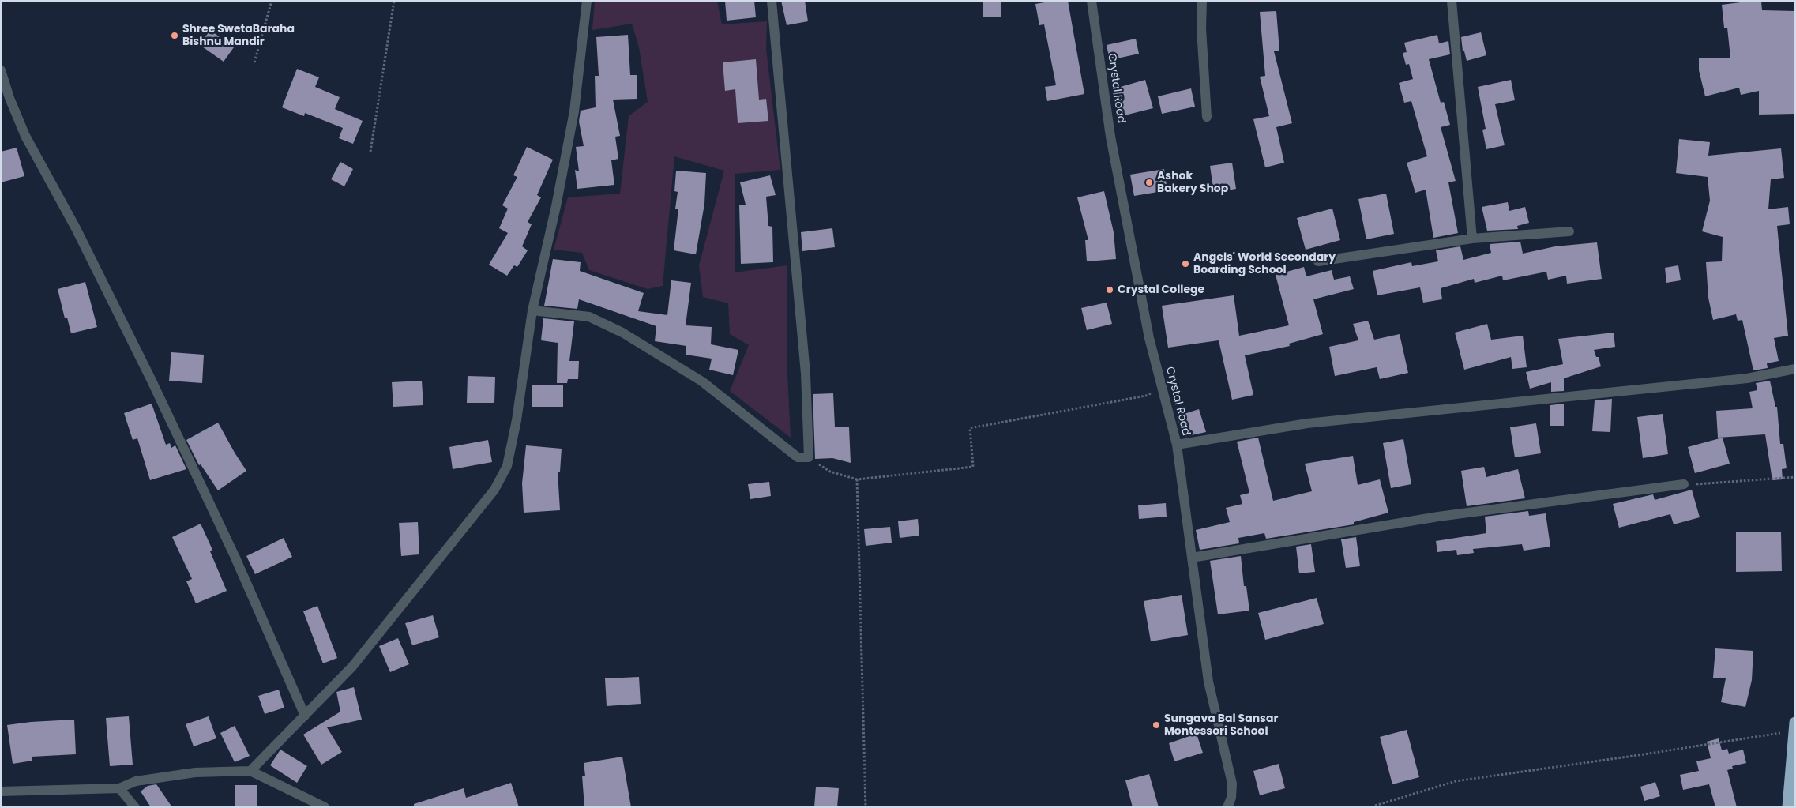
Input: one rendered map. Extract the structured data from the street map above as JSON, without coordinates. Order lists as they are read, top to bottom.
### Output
{
  "streets": {
    "street": ["Crystal Road"]
  },
  "places": [
    "Shree SwetaBaraha Bishnu Mandir",
    "Ashok Bakery Shop",
    "Angels' World Secondary Boarding School",
    "Crystal College",
    "Sungava Bal Sansar Montessori School"
  ]
}
